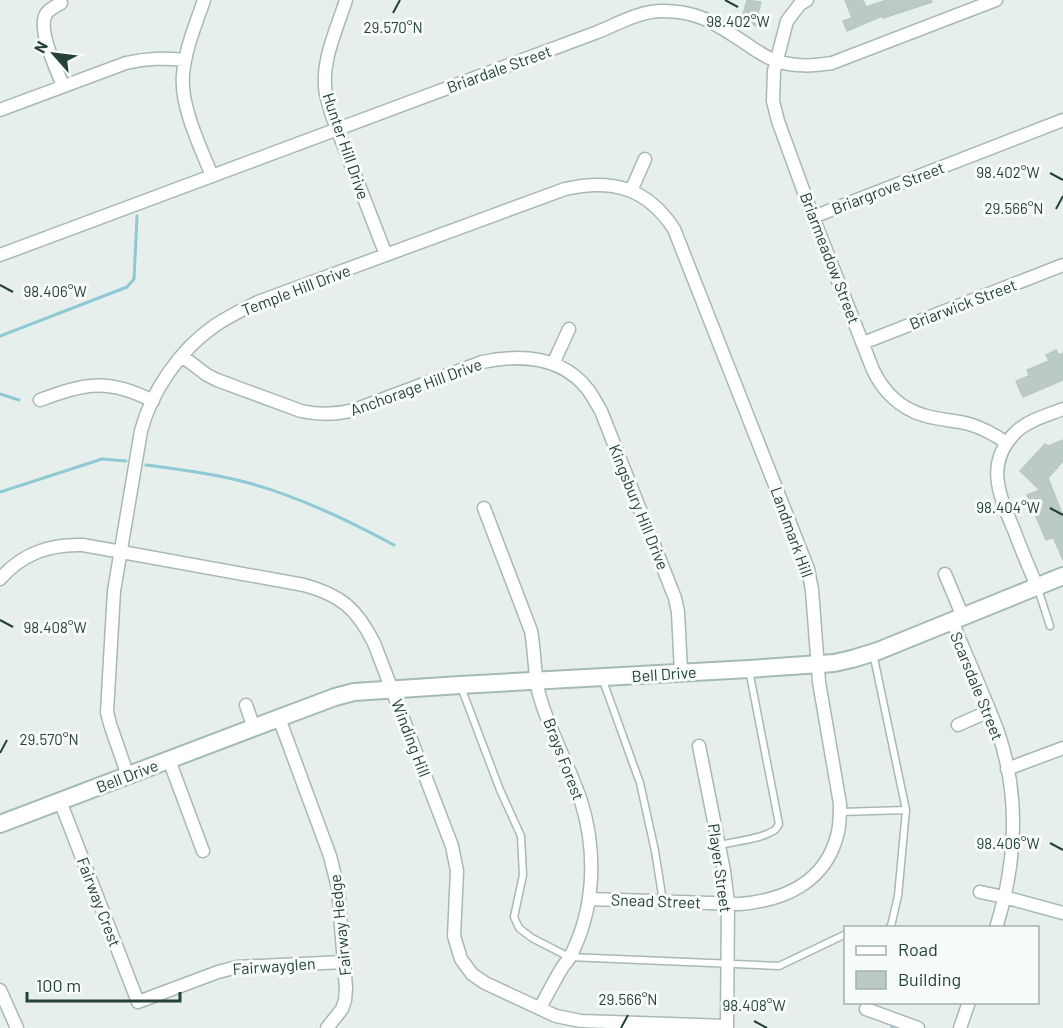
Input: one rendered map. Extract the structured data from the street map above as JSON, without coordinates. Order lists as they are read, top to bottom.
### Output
{
  "streets": {
    "street": [
      "Briardale Street",
      "Hunter Hill Drive",
      "Briargrove Street",
      "Briarmeadow Street",
      "Temple Hill Drive",
      "Briarwick Street",
      "Anchorage Hill Drive",
      "Kingsbury Hill Drive",
      "Landmark Hill",
      "Bell Drive",
      "Scarsdale Street",
      "Winding Hill",
      "Brays Forest",
      "Player Street",
      "Snead Street",
      "Fairway Crest",
      "Fairway Hedge",
      "Fairwayglen"
    ]
  },
  "crossings": [
    ["Briardale Street", "Hunter Hill Drive"],
    ["Briardale Street", "Briarmeadow Street"],
    ["Hunter Hill Drive", "Temple Hill Drive"],
    ["Briargrove Street", "Briarmeadow Street"],
    ["Briarmeadow Street", "Briarwick Street"],
    ["Temple Hill Drive", "Anchorage Hill Drive"],
    ["Temple Hill Drive", "Landmark Hill"],
    ["Temple Hill Drive", "Bell Drive"],
    ["Temple Hill Drive", "Winding Hill"],
    ["Anchorage Hill Drive", "Kingsbury Hill Drive"],
    ["Kingsbury Hill Drive", "Bell Drive"],
    ["Landmark Hill", "Bell Drive"],
    ["Landmark Hill", "Snead Street"],
    ["Bell Drive", "Scarsdale Street"],
    ["Bell Drive", "Winding Hill"],
    ["Bell Drive", "Brays Forest"],
    ["Bell Drive", "Fairway Crest"],
    ["Bell Drive", "Fairway Hedge"],
    ["Winding Hill", "Brays Forest"],
    ["Winding Hill", "Player Street"],
    ["Brays Forest", "Snead Street"],
    ["Player Street", "Snead Street"],
    ["Fairway Crest", "Fairwayglen"],
    ["Fairway Hedge", "Fairwayglen"]
  ],
  "legend": ["Road", "Building"],
  "scale_bar": "100 m",
  "north": "top left",
  "coordinates": [
    "98.402°W",
    "29.570°N",
    "29.566°N",
    "98.406°W",
    "98.404°W",
    "98.408°W"
  ]
}
